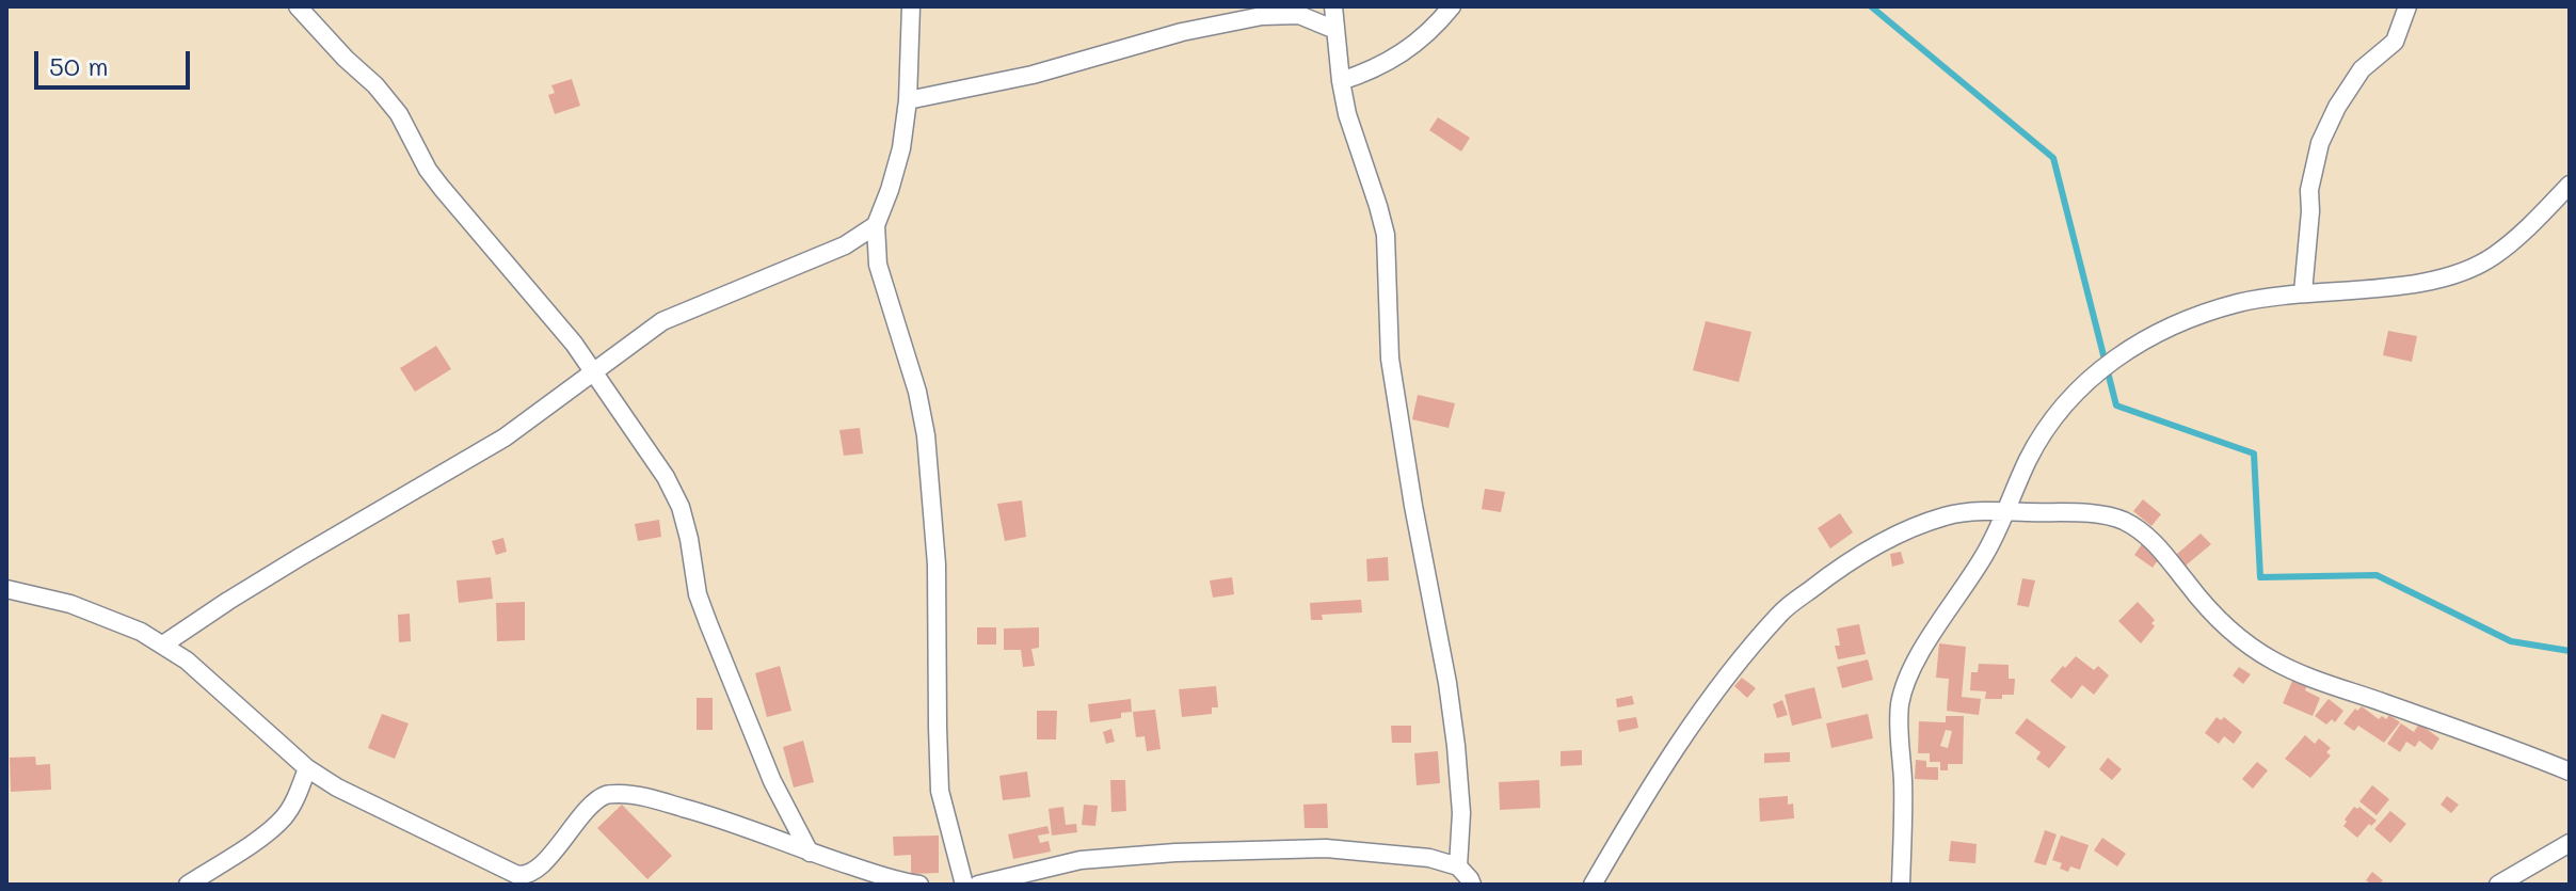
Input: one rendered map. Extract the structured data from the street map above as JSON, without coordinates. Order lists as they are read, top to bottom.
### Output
{
  "scale_bar": "50 m"
}
